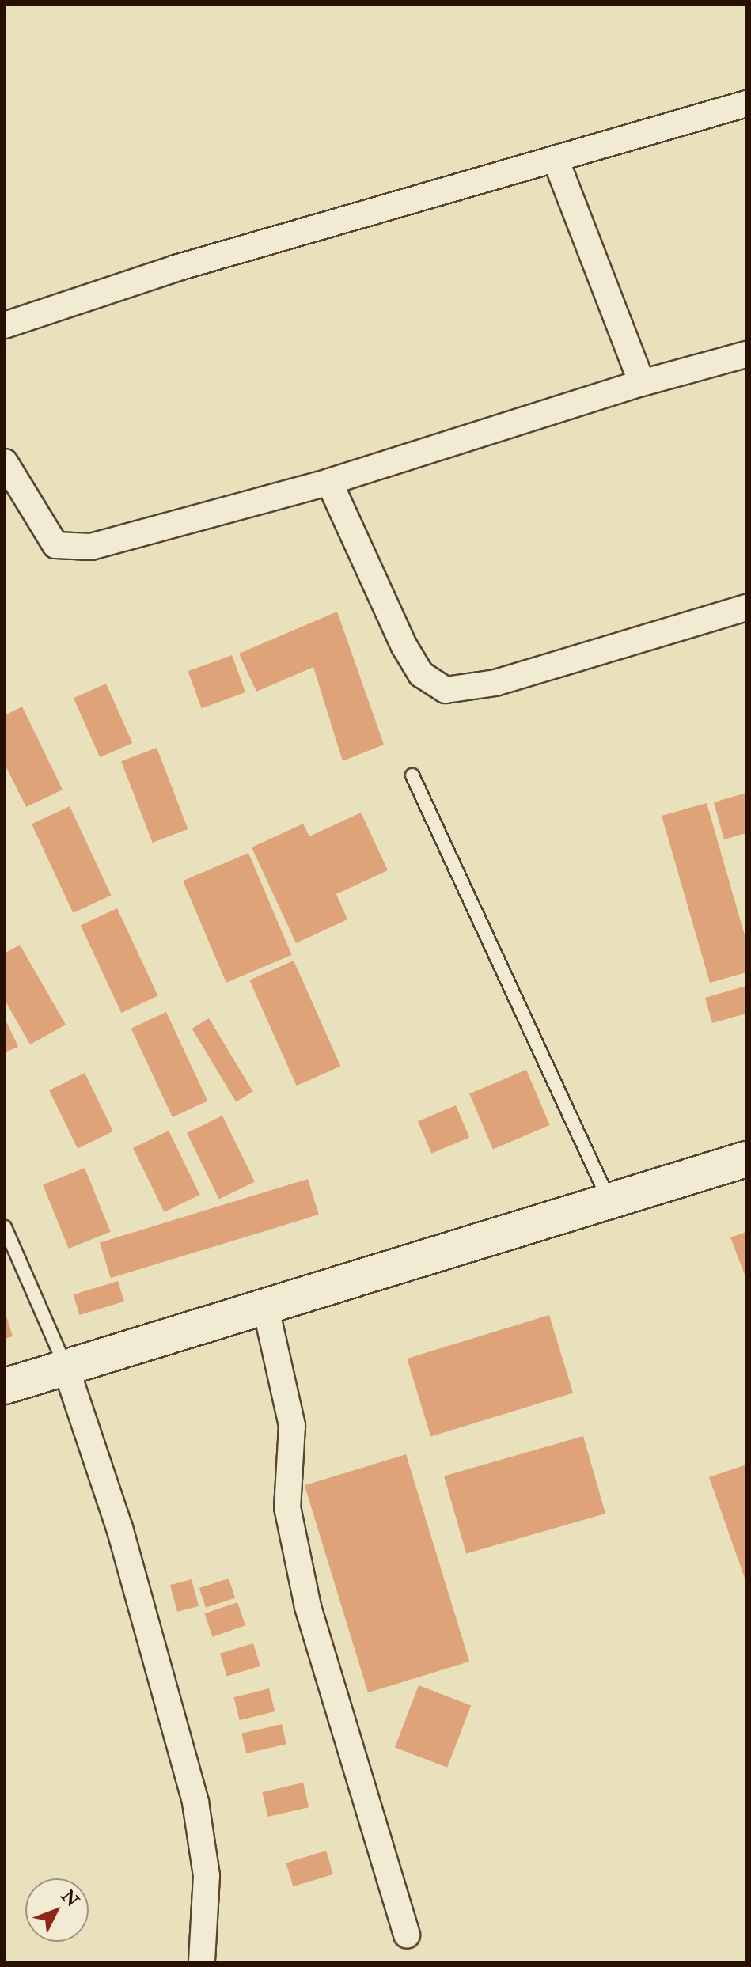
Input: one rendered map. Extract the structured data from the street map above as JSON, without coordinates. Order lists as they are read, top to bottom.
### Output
{
  "north": "top right"
}
